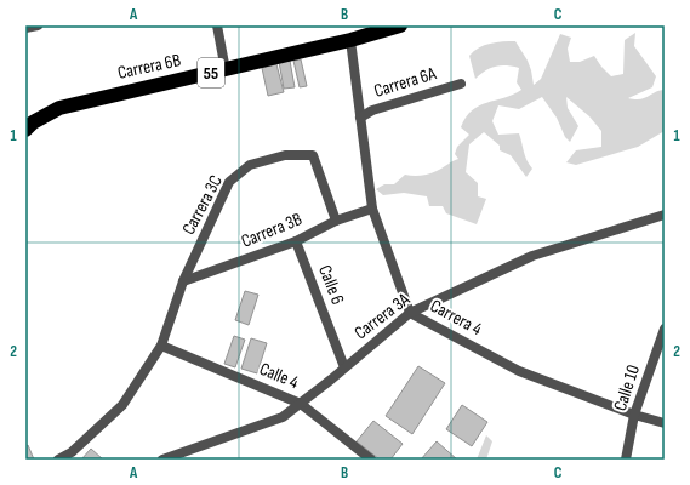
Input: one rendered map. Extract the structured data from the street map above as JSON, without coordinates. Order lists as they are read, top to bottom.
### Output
{
  "streets": {
    "highway": ["Carrera 6B", "55"],
    "street": [
      "Carrera 6A",
      "Carrera 3C",
      "Carrera 3B",
      "Calle 6",
      "Carrera 3A",
      "Carrera 4",
      "Calle 4",
      "Calle 10"
    ]
  },
  "crossings": [
    ["Carrera 6B", "Carrera 4"],
    ["Carrera 6A", "Carrera 4"],
    ["Carrera 3C", "Carrera 3B"],
    ["Carrera 3B", "Calle 6"],
    ["Carrera 3B", "Carrera 4"],
    ["Calle 6", "Carrera 3A"],
    ["Carrera 3A", "Carrera 4"],
    ["Carrera 3A", "Calle 4"],
    ["Carrera 4", "Calle 10"]
  ],
  "grid": {
    "columns": ["A", "B", "C"],
    "rows": ["1", "2"]
  }
}
